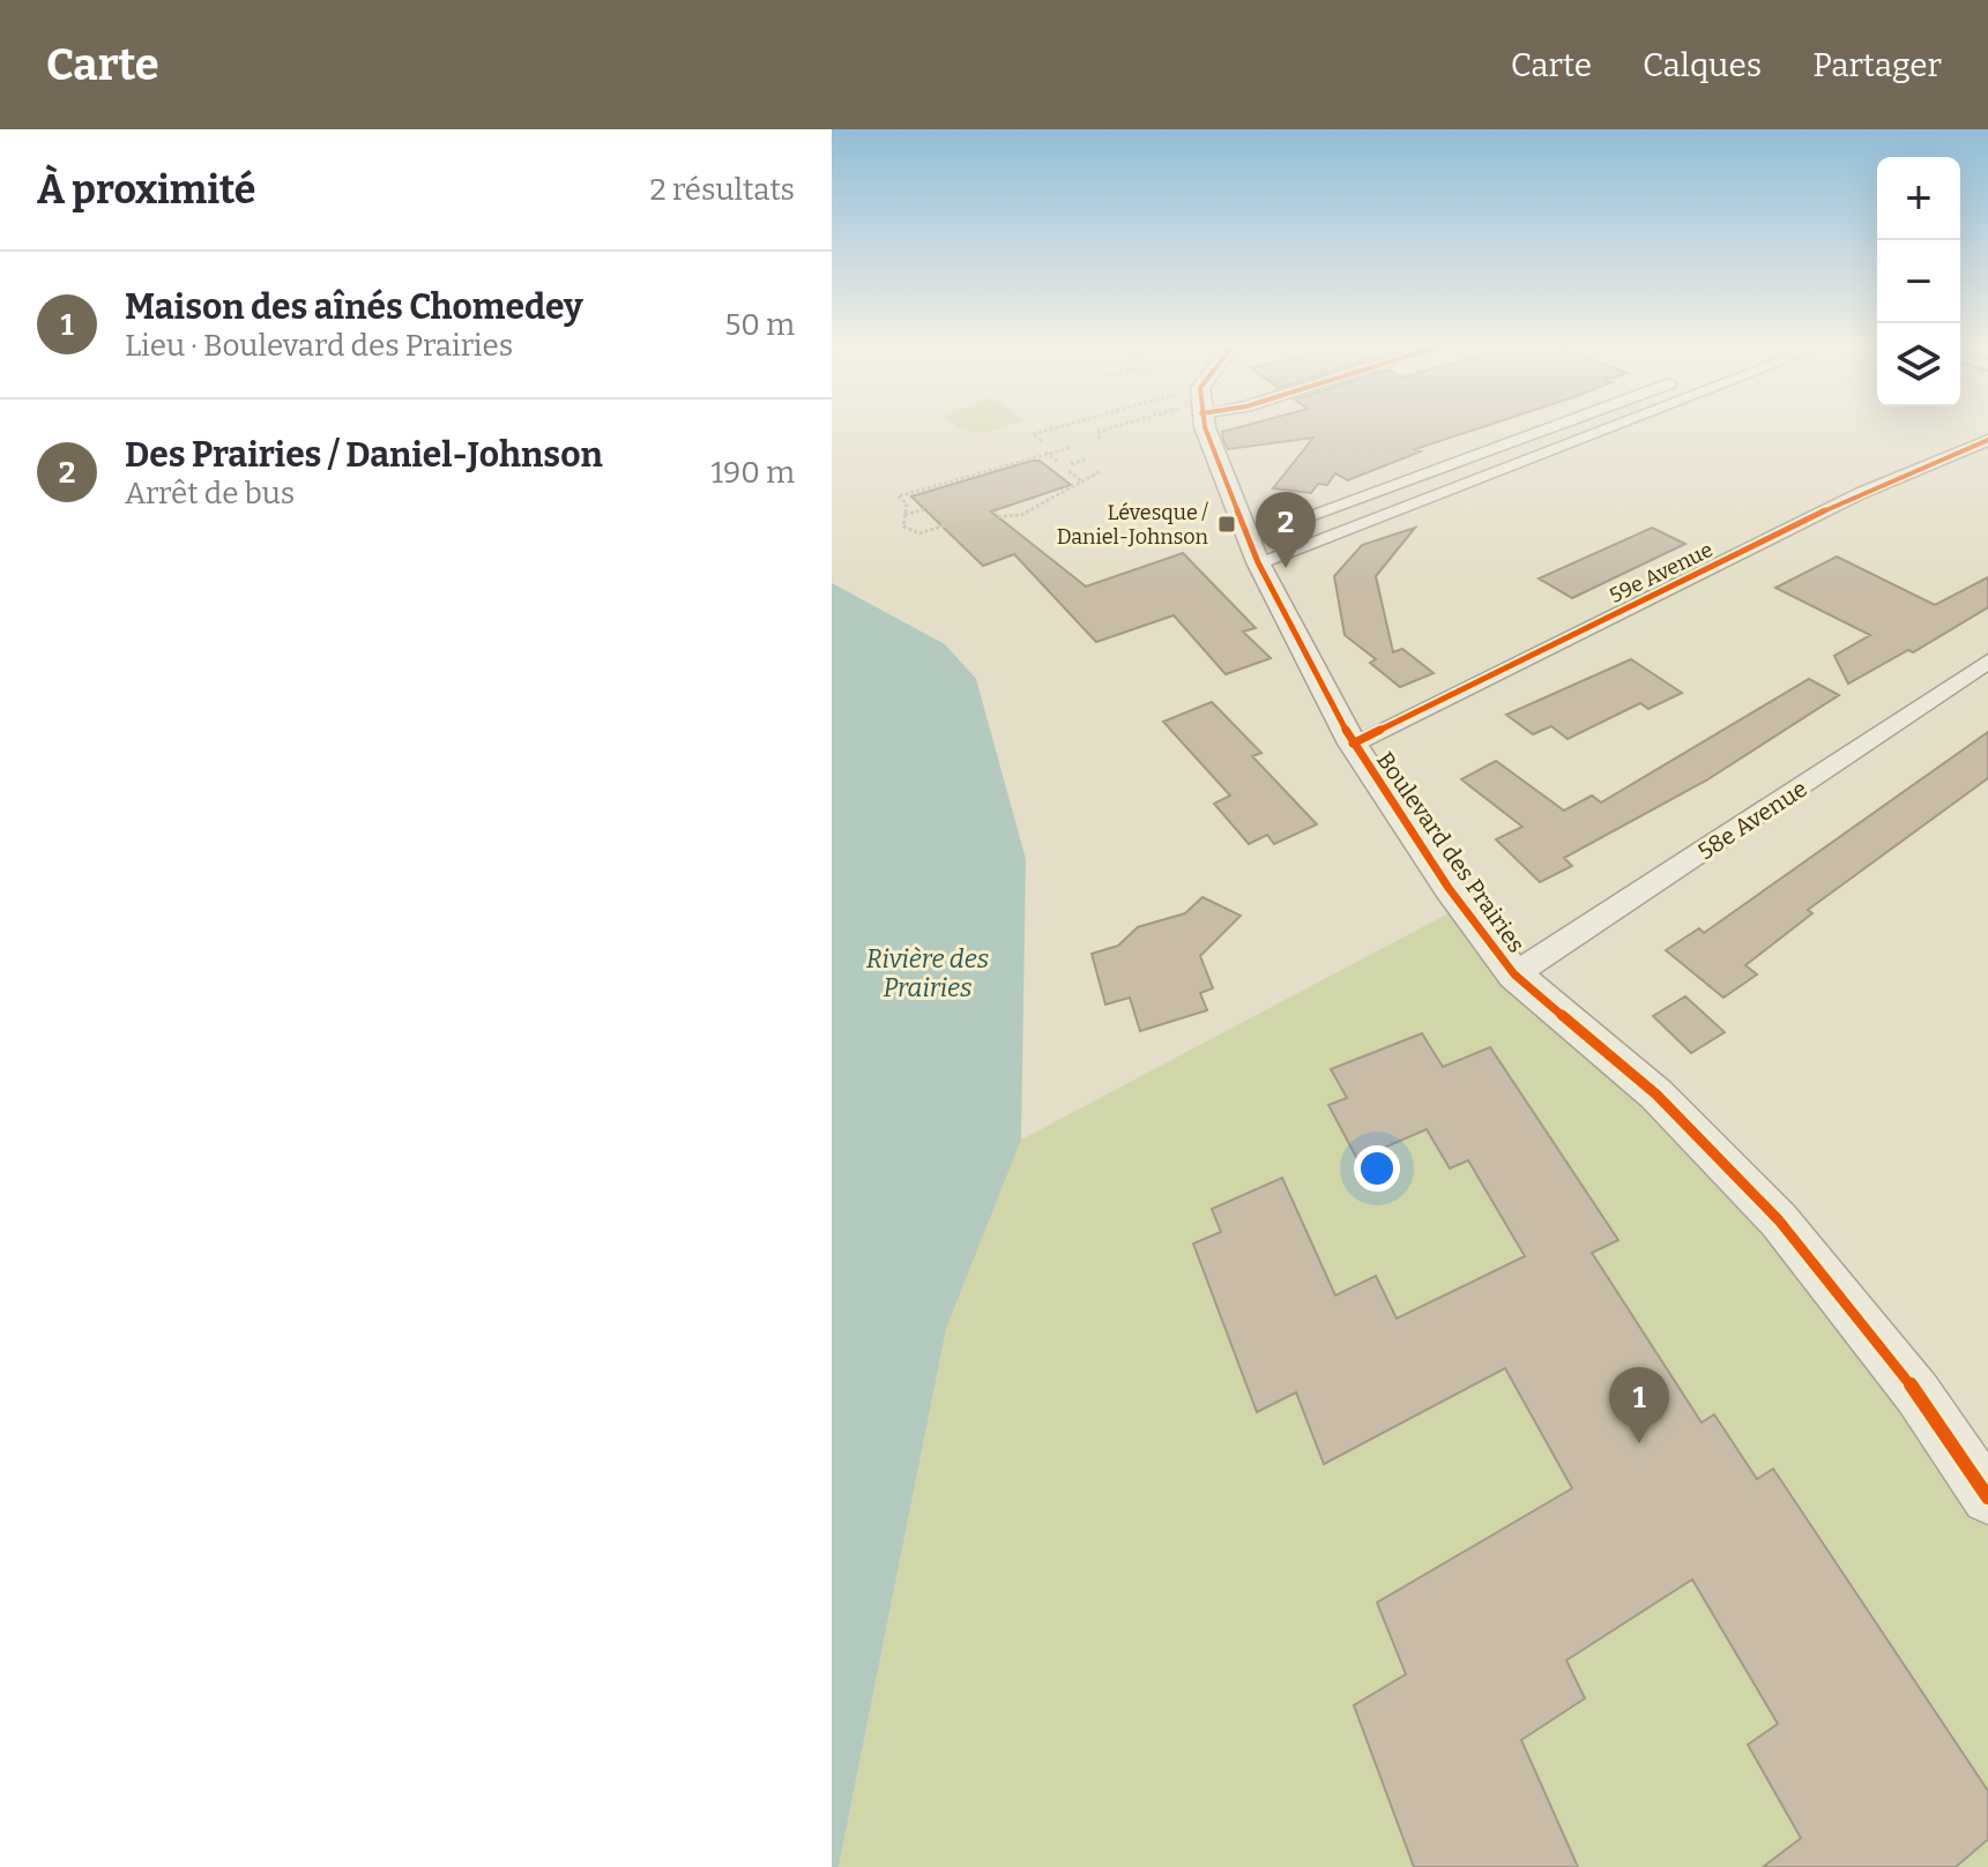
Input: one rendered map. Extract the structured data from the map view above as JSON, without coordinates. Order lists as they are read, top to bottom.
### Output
{
  "streets": {
    "street": ["59e Avenue", "58e Avenue", "Boulevard des Prairies"]
  },
  "crossings": [
    ["59e Avenue", "Boulevard des Prairies"],
    ["58e Avenue", "Boulevard des Prairies"]
  ],
  "water": ["Rivière des Prairies"],
  "places": {
    "transit": ["Lévesque / Daniel-Johnson"]
  },
  "page": {
    "header": "Carte",
    "nav": ["Carte", "Calques", "Partager"],
    "heading": ["À proximité", "2 résultats"],
    "map_buttons": ["+", "−"],
    "list": [
      {
        "mark": "1",
        "name": "Maison des aînés Chomedey",
        "note": "Lieu · Boulevard des Prairies",
        "value": "50 m"
      },
      {
        "mark": "2",
        "name": "Des Prairies / Daniel-Johnson",
        "note": "Arrêt de bus",
        "value": "190 m"
      }
    ],
    "pins": ["2", "1"]
  }
}
